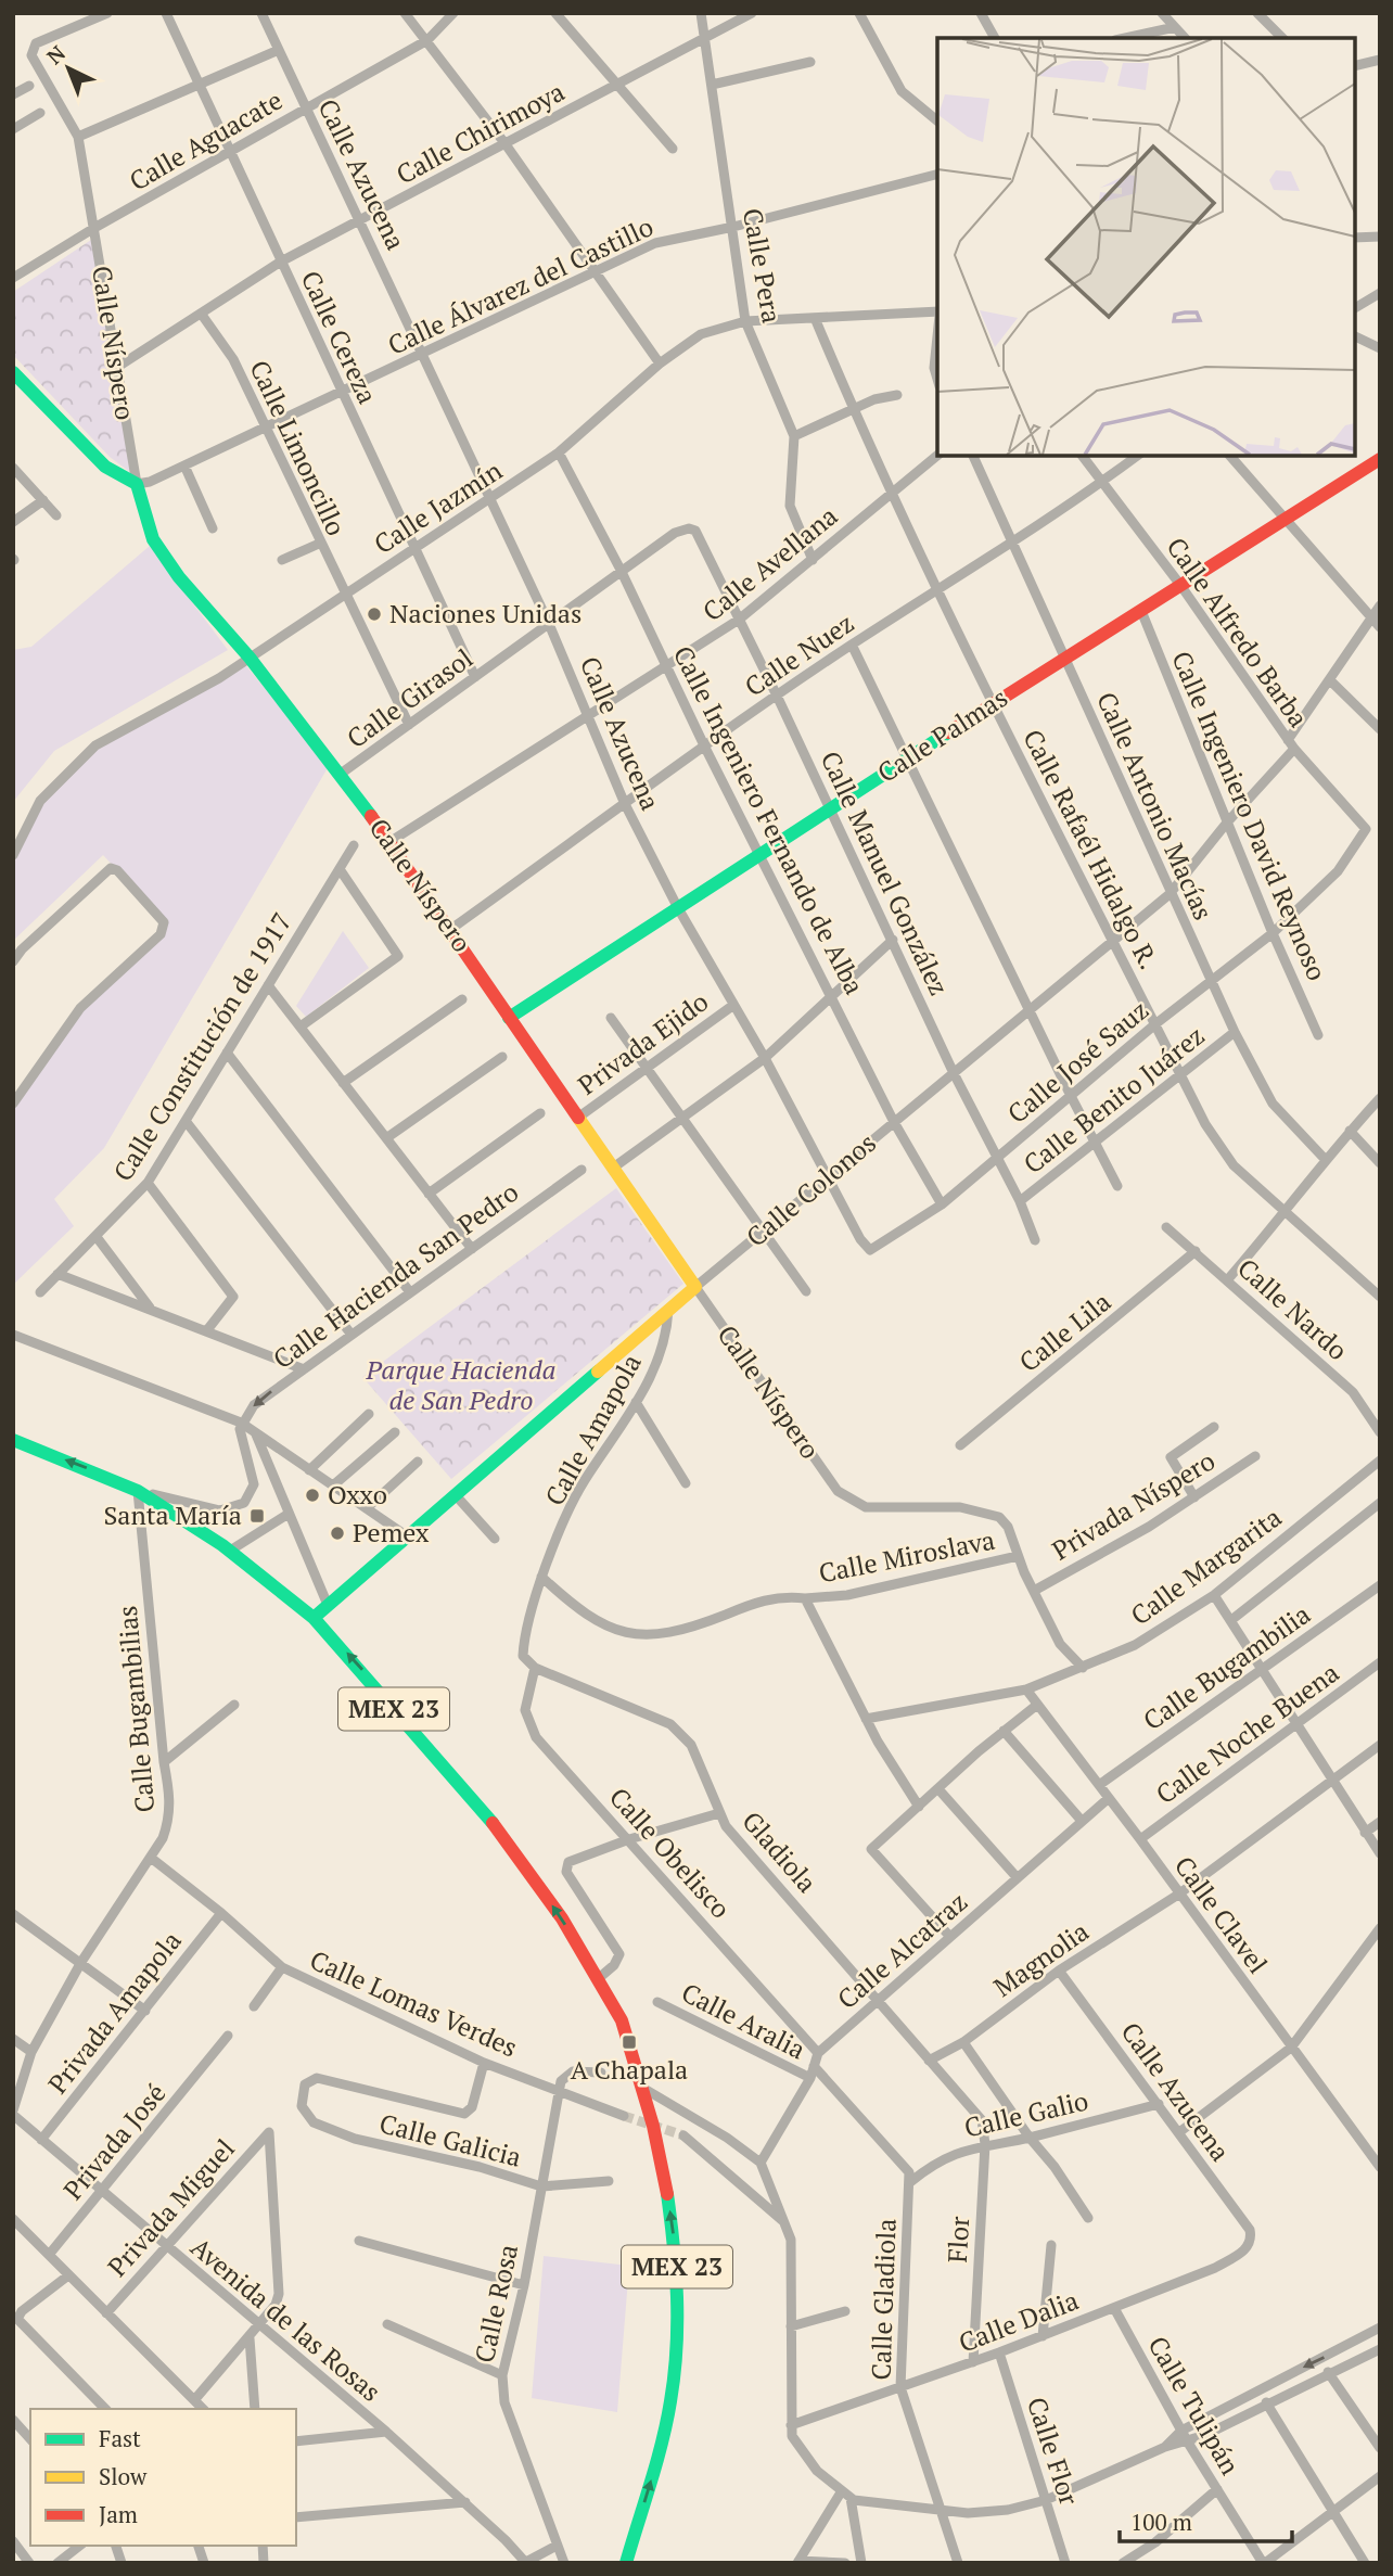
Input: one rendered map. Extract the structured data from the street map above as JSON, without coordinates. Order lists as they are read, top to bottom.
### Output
{
  "streets": {
    "main road": [
      "Calle Níspero",
      "Calle Palmas",
      "Calle Colonos",
      "MEX 23"
    ],
    "street": [
      "Calle Chirimoya",
      "Calle Aguacate",
      "Calle Azucena",
      "Calle Pera",
      "Calle Álvarez del Castillo",
      "Calle Cereza",
      "Calle Limoncillo",
      "Calle Jazmín",
      "Calle Avellana",
      "Calle Alfredo Barba",
      "Calle Nuez",
      "Calle Girasol",
      "Calle Antonio Macías",
      "Calle Ingeniero David Reynoso",
      "Calle Ingeniero Fernando de Alba",
      "Calle Rafaél Hidalgo R.",
      "Calle Manuel González",
      "Privada Ejido",
      "Calle Constitución de 1917",
      "Calle José Sauz",
      "Calle Benito Juárez",
      "Calle Hacienda San Pedro",
      "Calle Nardo",
      "Calle Lila",
      "Calle Amapola",
      "Privada Níspero",
      "Calle Miroslava",
      "Calle Margarita",
      "Calle Bugambilia",
      "Calle Bugambilias",
      "Calle Noche Buena",
      "Gladiola",
      "Calle Obelisco",
      "Calle Clavel",
      "Calle Alcatraz",
      "Magnolia",
      "Calle Lomas Verdes",
      "Privada Amapola",
      "Calle Aralia",
      "Calle Galio",
      "Calle Galicia",
      "Privada José",
      "Privada Miguel",
      "Flor",
      "Calle Gladiola",
      "Calle Rosa",
      "Avenida de las Rosas",
      "Calle Dalia",
      "Calle Tulipán",
      "Calle Flor"
    ]
  },
  "crossings": [
    ["Calle Chirimoya", "Calle Azucena"],
    ["Calle Chirimoya", "Calle Pera"],
    ["Calle Chirimoya", "Calle Cereza"],
    ["Calle Chirimoya", "Calle Níspero"],
    ["Calle Chirimoya", "Calle Limoncillo"],
    ["Calle Aguacate", "Calle Azucena"],
    ["Calle Aguacate", "Calle Cereza"],
    ["Calle Aguacate", "Calle Níspero"],
    ["Calle Azucena", "Calle Álvarez del Castillo"],
    ["Calle Azucena", "Calle Jazmín"],
    ["Calle Azucena", "Calle Avellana"],
    ["Calle Azucena", "Calle Nuez"],
    ["Calle Azucena", "Calle Girasol"],
    ["Calle Azucena", "Calle Palmas"],
    ["Calle Azucena", "Privada Ejido"],
    ["Calle Azucena", "Calle José Sauz"],
    ["Calle Azucena", "Calle Colonos"],
    ["Calle Azucena", "Magnolia"],
    ["Calle Azucena", "Calle Galio"],
    ["Calle Azucena", "Calle Dalia"],
    ["Calle Pera", "Calle Álvarez del Castillo"],
    ["Calle Pera", "Calle Jazmín"],
    ["Calle Pera", "Calle Avellana"],
    ["Calle Álvarez del Castillo", "Calle Cereza"],
    ["Calle Álvarez del Castillo", "Calle Níspero"],
    ["Calle Álvarez del Castillo", "Calle Limoncillo"],
    ["Calle Cereza", "Calle Jazmín"],
    ["Calle Cereza", "Calle Girasol"],
    ["Calle Níspero", "Calle Jazmín"],
    ["Calle Níspero", "Calle Avellana"],
    ["Calle Níspero", "Calle Nuez"],
    ["Calle Níspero", "Calle Girasol"],
    ["Calle Níspero", "Calle Palmas"],
    ["Calle Níspero", "Privada Ejido"],
    ["Calle Níspero", "Calle Colonos"],
    ["Calle Níspero", "Calle Miroslava"],
    ["Calle Limoncillo", "Calle Jazmín"],
    ["Calle Limoncillo", "Calle Girasol"],
    ["Calle Jazmín", "Calle Ingeniero Fernando de Alba"],
    ["Calle Jazmín", "Calle Rafaél Hidalgo R."],
    ["Calle Avellana", "Calle Ingeniero Fernando de Alba"],
    ["Calle Avellana", "Calle Rafaél Hidalgo R."],
    ["Calle Avellana", "Calle Manuel González"],
    ["Calle Alfredo Barba", "Calle Nuez"],
    ["Calle Alfredo Barba", "Calle Palmas"],
    ["Calle Alfredo Barba", "Calle José Sauz"],
    ["Calle Alfredo Barba", "Calle Colonos"],
    ["Calle Nuez", "Calle Antonio Macías"],
    ["Calle Nuez", "Calle Ingeniero Fernando de Alba"],
    ["Calle Nuez", "Calle Rafaél Hidalgo R."],
    ["Calle Nuez", "Calle Manuel González"],
    ["Calle Girasol", "Calle Ingeniero Fernando de Alba"],
    ["Calle Girasol", "Calle Manuel González"],
    ["Calle Palmas", "Calle Antonio Macías"],
    ["Calle Palmas", "Calle Ingeniero David Reynoso"],
    ["Calle Palmas", "Calle Ingeniero Fernando de Alba"],
    ["Calle Palmas", "Calle Rafaél Hidalgo R."],
    ["Calle Palmas", "Calle Manuel González"],
    ["Calle Antonio Macías", "Calle José Sauz"],
    ["Calle Antonio Macías", "Calle Benito Juárez"],
    ["Calle Antonio Macías", "Calle Colonos"],
    ["Calle Ingeniero David Reynoso", "Calle José Sauz"],
    ["Calle Ingeniero David Reynoso", "Calle Colonos"],
    ["Calle Ingeniero Fernando de Alba", "Calle José Sauz"],
    ["Calle Ingeniero Fernando de Alba", "Calle Colonos"],
    ["Calle Rafaél Hidalgo R.", "Calle José Sauz"],
    ["Calle Rafaél Hidalgo R.", "Calle Benito Juárez"],
    ["Calle Rafaél Hidalgo R.", "Calle Colonos"],
    ["Calle Manuel González", "Calle José Sauz"],
    ["Calle Manuel González", "Calle Benito Juárez"],
    ["Calle Manuel González", "Calle Colonos"],
    ["Calle Colonos", "Calle Amapola"],
    ["Calle Colonos", "MEX 23"],
    ["Calle Nardo", "Calle Lila"],
    ["Calle Amapola", "Calle Miroslava"],
    ["Calle Amapola", "Gladiola"],
    ["Calle Margarita", "Calle Clavel"],
    ["Calle Bugambilia", "Calle Clavel"],
    ["Calle Bugambilias", "MEX 23"],
    ["Calle Bugambilias", "Calle Lomas Verdes"],
    ["Calle Bugambilias", "Avenida de las Rosas"],
    ["Calle Noche Buena", "Calle Clavel"],
    ["Gladiola", "Calle Obelisco"],
    ["Gladiola", "Calle Alcatraz"],
    ["Gladiola", "Magnolia"],
    ["Gladiola", "Flor"],
    ["Calle Obelisco", "Calle Alcatraz"],
    ["Calle Clavel", "Calle Alcatraz"],
    ["Calle Clavel", "Magnolia"],
    ["Calle Alcatraz", "Calle Aralia"],
    ["Calle Alcatraz", "Calle Gladiola"],
    ["Calle Lomas Verdes", "Privada Amapola"],
    ["Calle Lomas Verdes", "Calle Galicia"],
    ["Calle Lomas Verdes", "Calle Rosa"],
    ["Privada Amapola", "Avenida de las Rosas"],
    ["Calle Galio", "Flor"],
    ["Calle Galio", "Calle Gladiola"],
    ["Calle Galicia", "Calle Rosa"],
    ["Privada José", "Avenida de las Rosas"],
    ["Privada Miguel", "Avenida de las Rosas"],
    ["Flor", "Calle Dalia"],
    ["Calle Gladiola", "Calle Dalia"],
    ["Calle Dalia", "Calle Tulipán"],
    ["Calle Dalia", "Calle Flor"]
  ],
  "parks": ["Parque Hacienda de San Pedro"],
  "places": {
    "other": ["Naciones Unidas", "Oxxo", "Pemex"],
    "transit": ["Santa María", "A Chapala"]
  },
  "legend": ["Fast", "Slow", "Jam"],
  "scale_bar": "100 m",
  "north": "top left"
}
